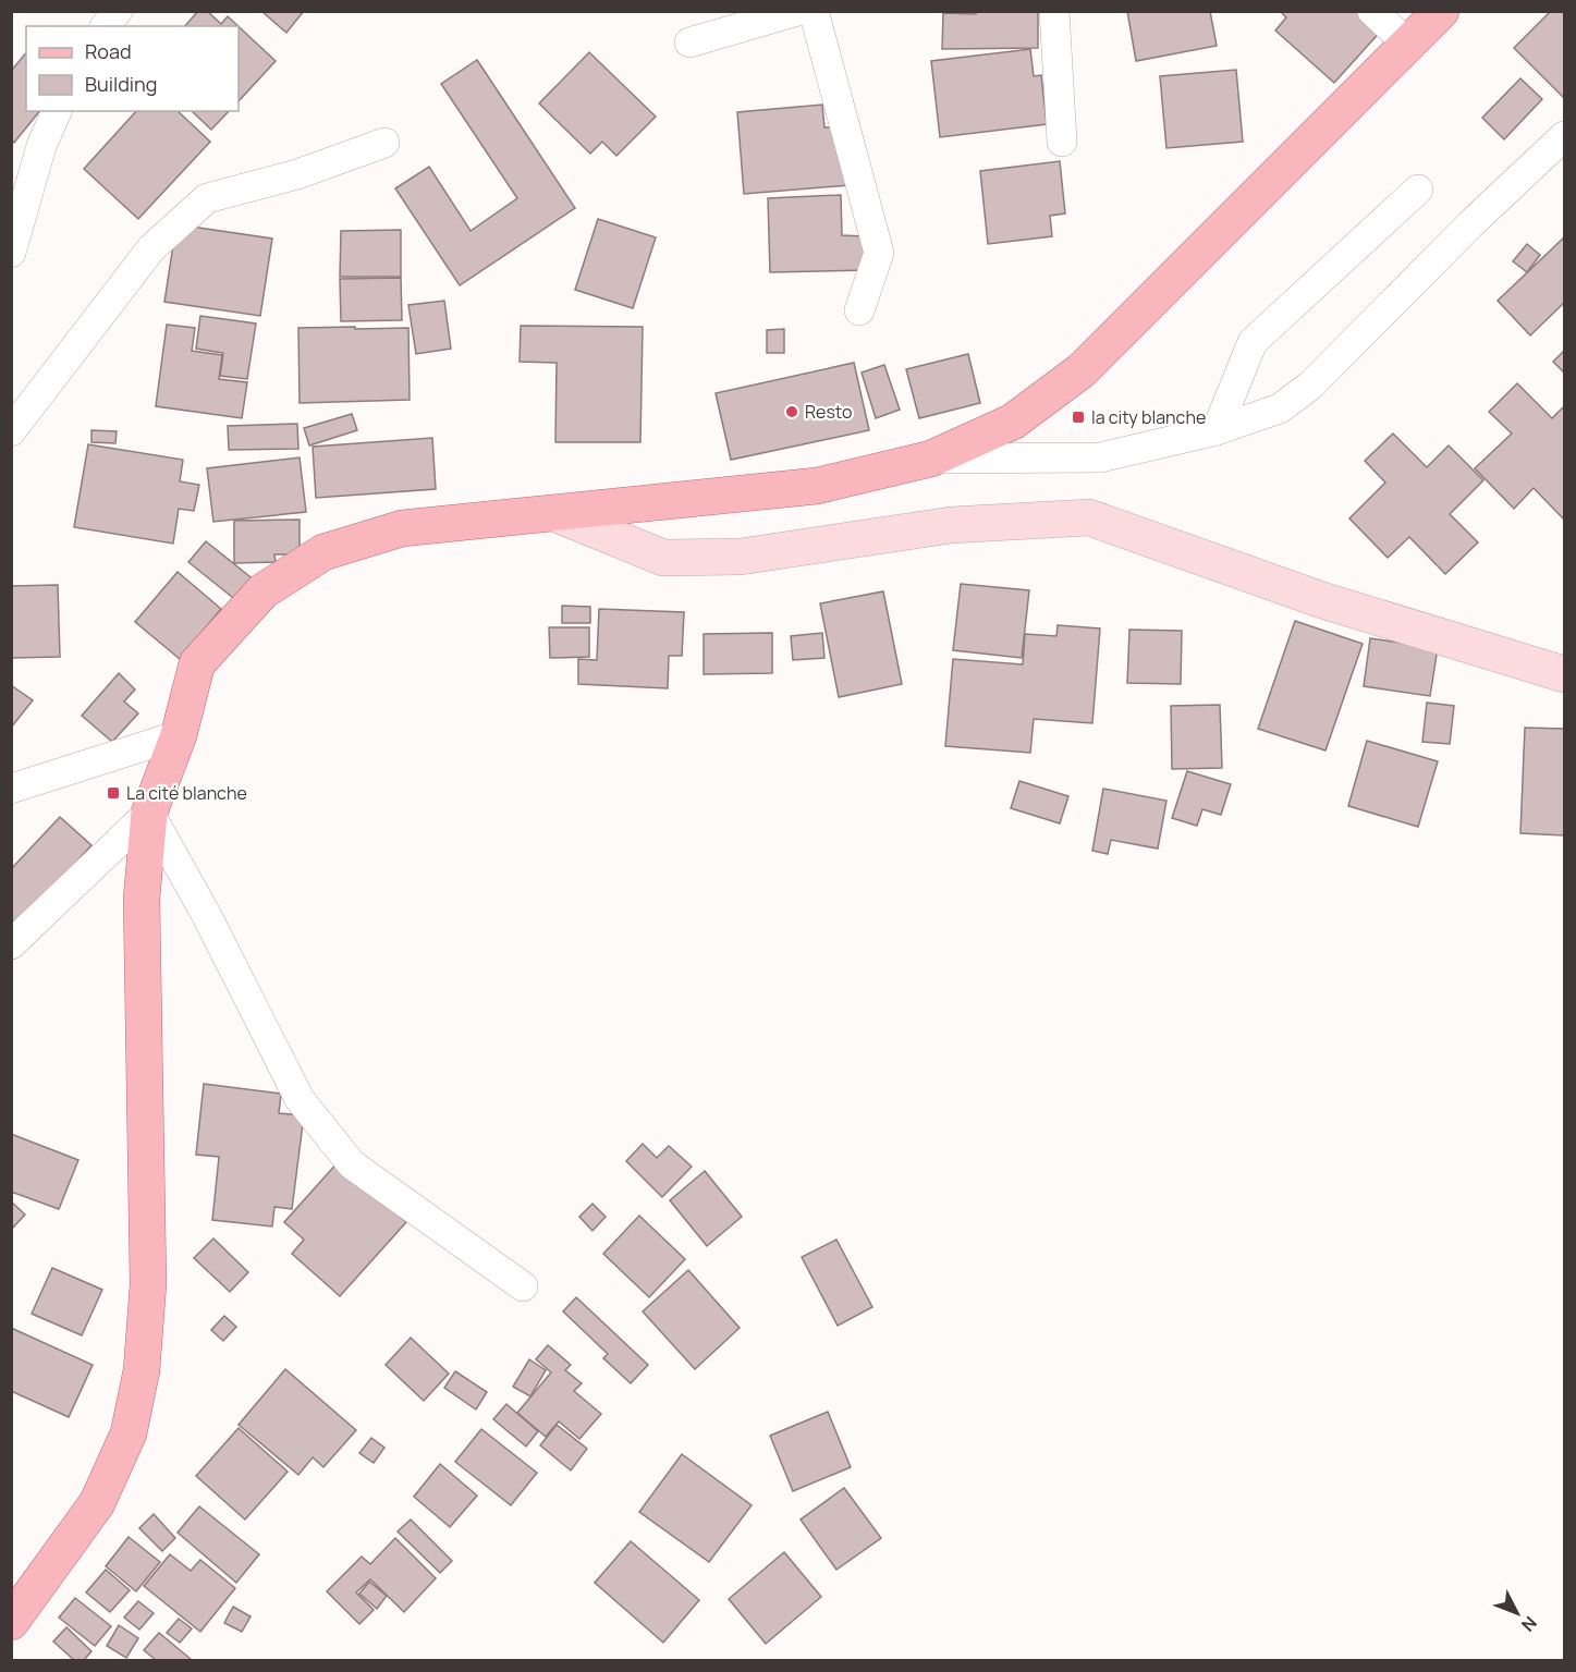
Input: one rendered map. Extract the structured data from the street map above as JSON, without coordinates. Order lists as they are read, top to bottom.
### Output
{
  "places": {
    "other": ["Resto"],
    "transit": ["la city blanche", "La cité blanche"]
  },
  "legend": ["Road", "Building"],
  "north": "bottom right"
}
